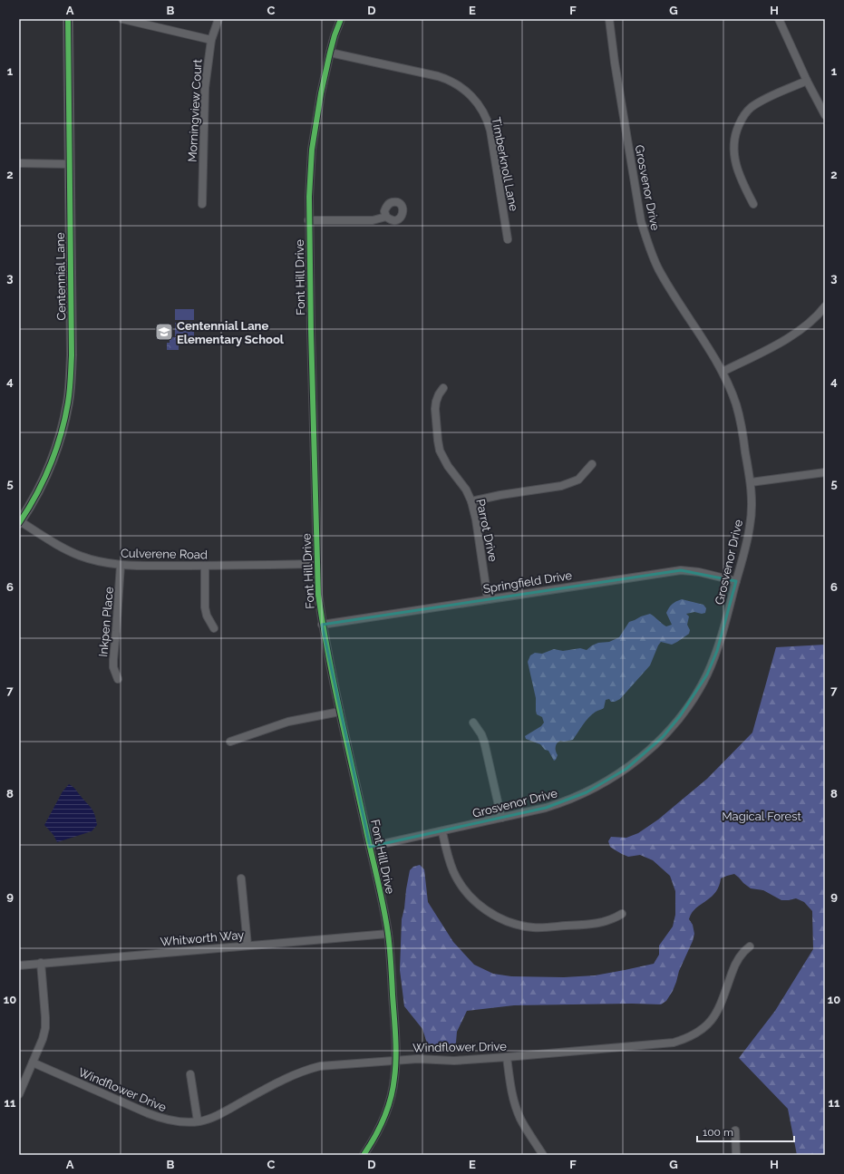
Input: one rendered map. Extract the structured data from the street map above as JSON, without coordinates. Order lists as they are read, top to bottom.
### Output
{
  "streets": {
    "street": [
      "Morningview Court",
      "Timberknoll Lane",
      "Grosvenor Drive",
      "Centennial Lane",
      "Font Hill Drive",
      "Parrot Drive",
      "Culverene Road",
      "Springfield Drive",
      "Inkpen Place",
      "Whitworth Way",
      "Windflower Drive"
    ]
  },
  "crossings": [
    ["Timberknoll Lane", "Font Hill Drive"],
    ["Grosvenor Drive", "Font Hill Drive"],
    ["Grosvenor Drive", "Springfield Drive"],
    ["Centennial Lane", "Culverene Road"],
    ["Font Hill Drive", "Culverene Road"],
    ["Font Hill Drive", "Springfield Drive"],
    ["Font Hill Drive", "Whitworth Way"],
    ["Font Hill Drive", "Windflower Drive"],
    ["Parrot Drive", "Springfield Drive"],
    ["Culverene Road", "Inkpen Place"]
  ],
  "parks": ["Magical Forest"],
  "places": {
    "school or university": ["Centennial Lane Elementary School"]
  },
  "scale_bar": "100 m",
  "grid": {
    "columns": [
      "A",
      "B",
      "C",
      "D",
      "E",
      "F",
      "G",
      "H"
    ],
    "rows": [
      "1",
      "2",
      "3",
      "4",
      "5",
      "6",
      "7",
      "8",
      "9",
      "10",
      "11"
    ]
  }
}
